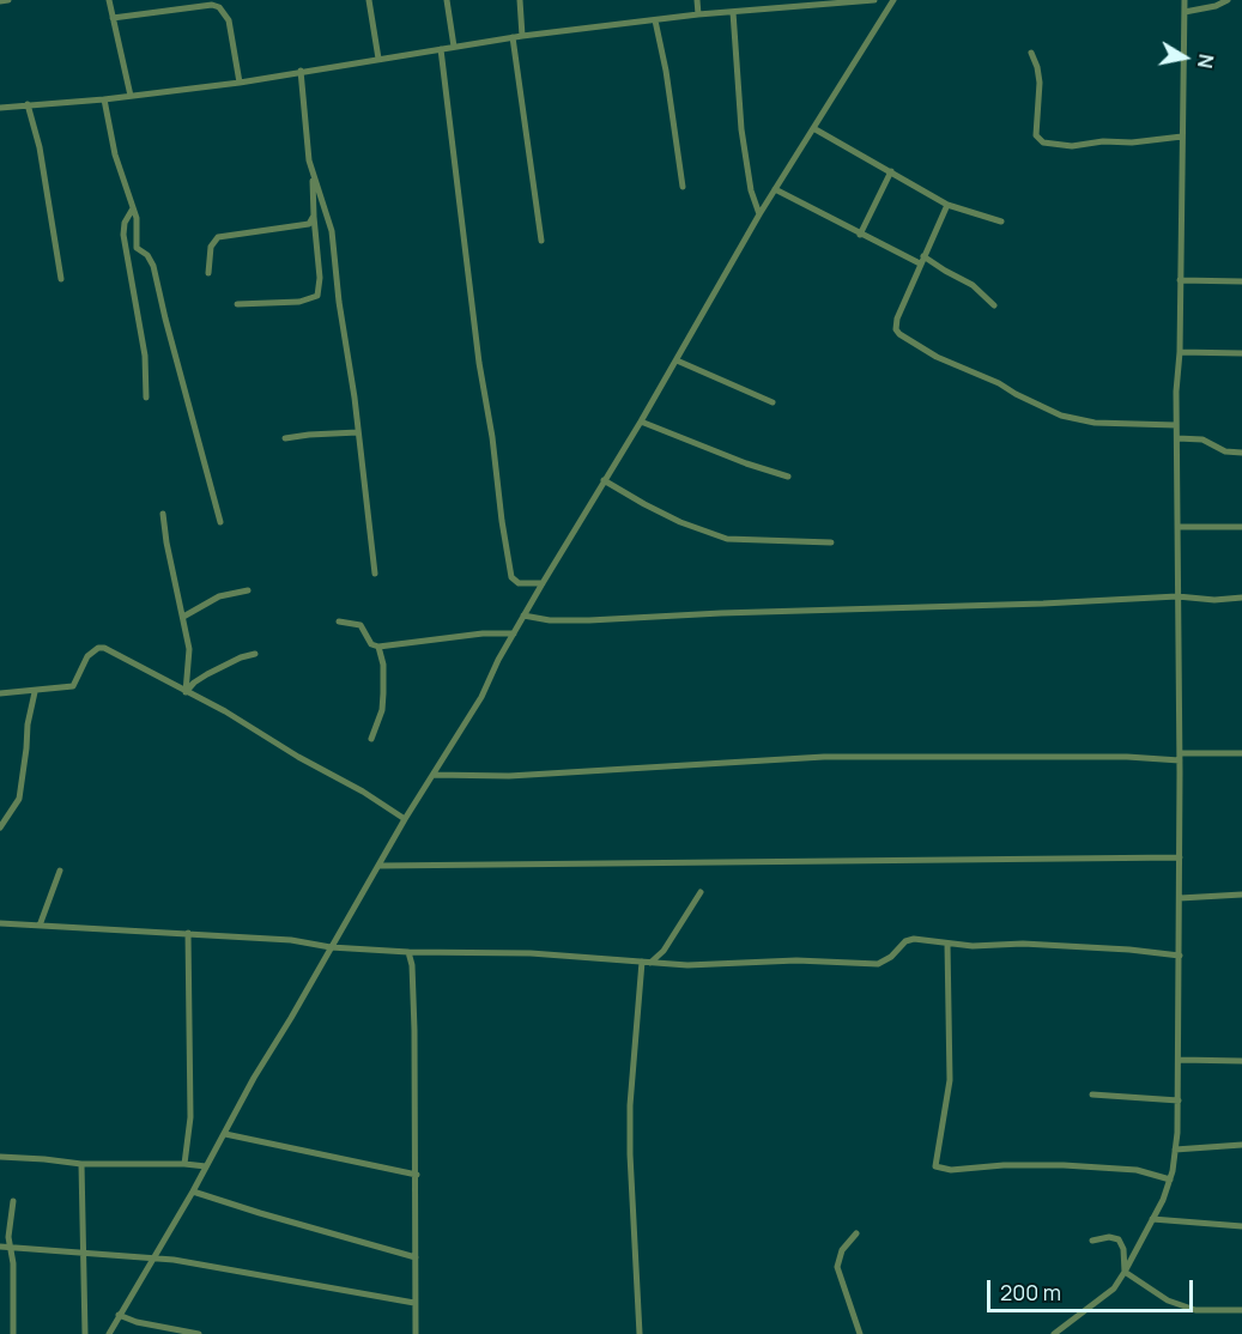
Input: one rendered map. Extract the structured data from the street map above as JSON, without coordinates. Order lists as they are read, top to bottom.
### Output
{
  "scale_bar": "200 m",
  "north": "right"
}
